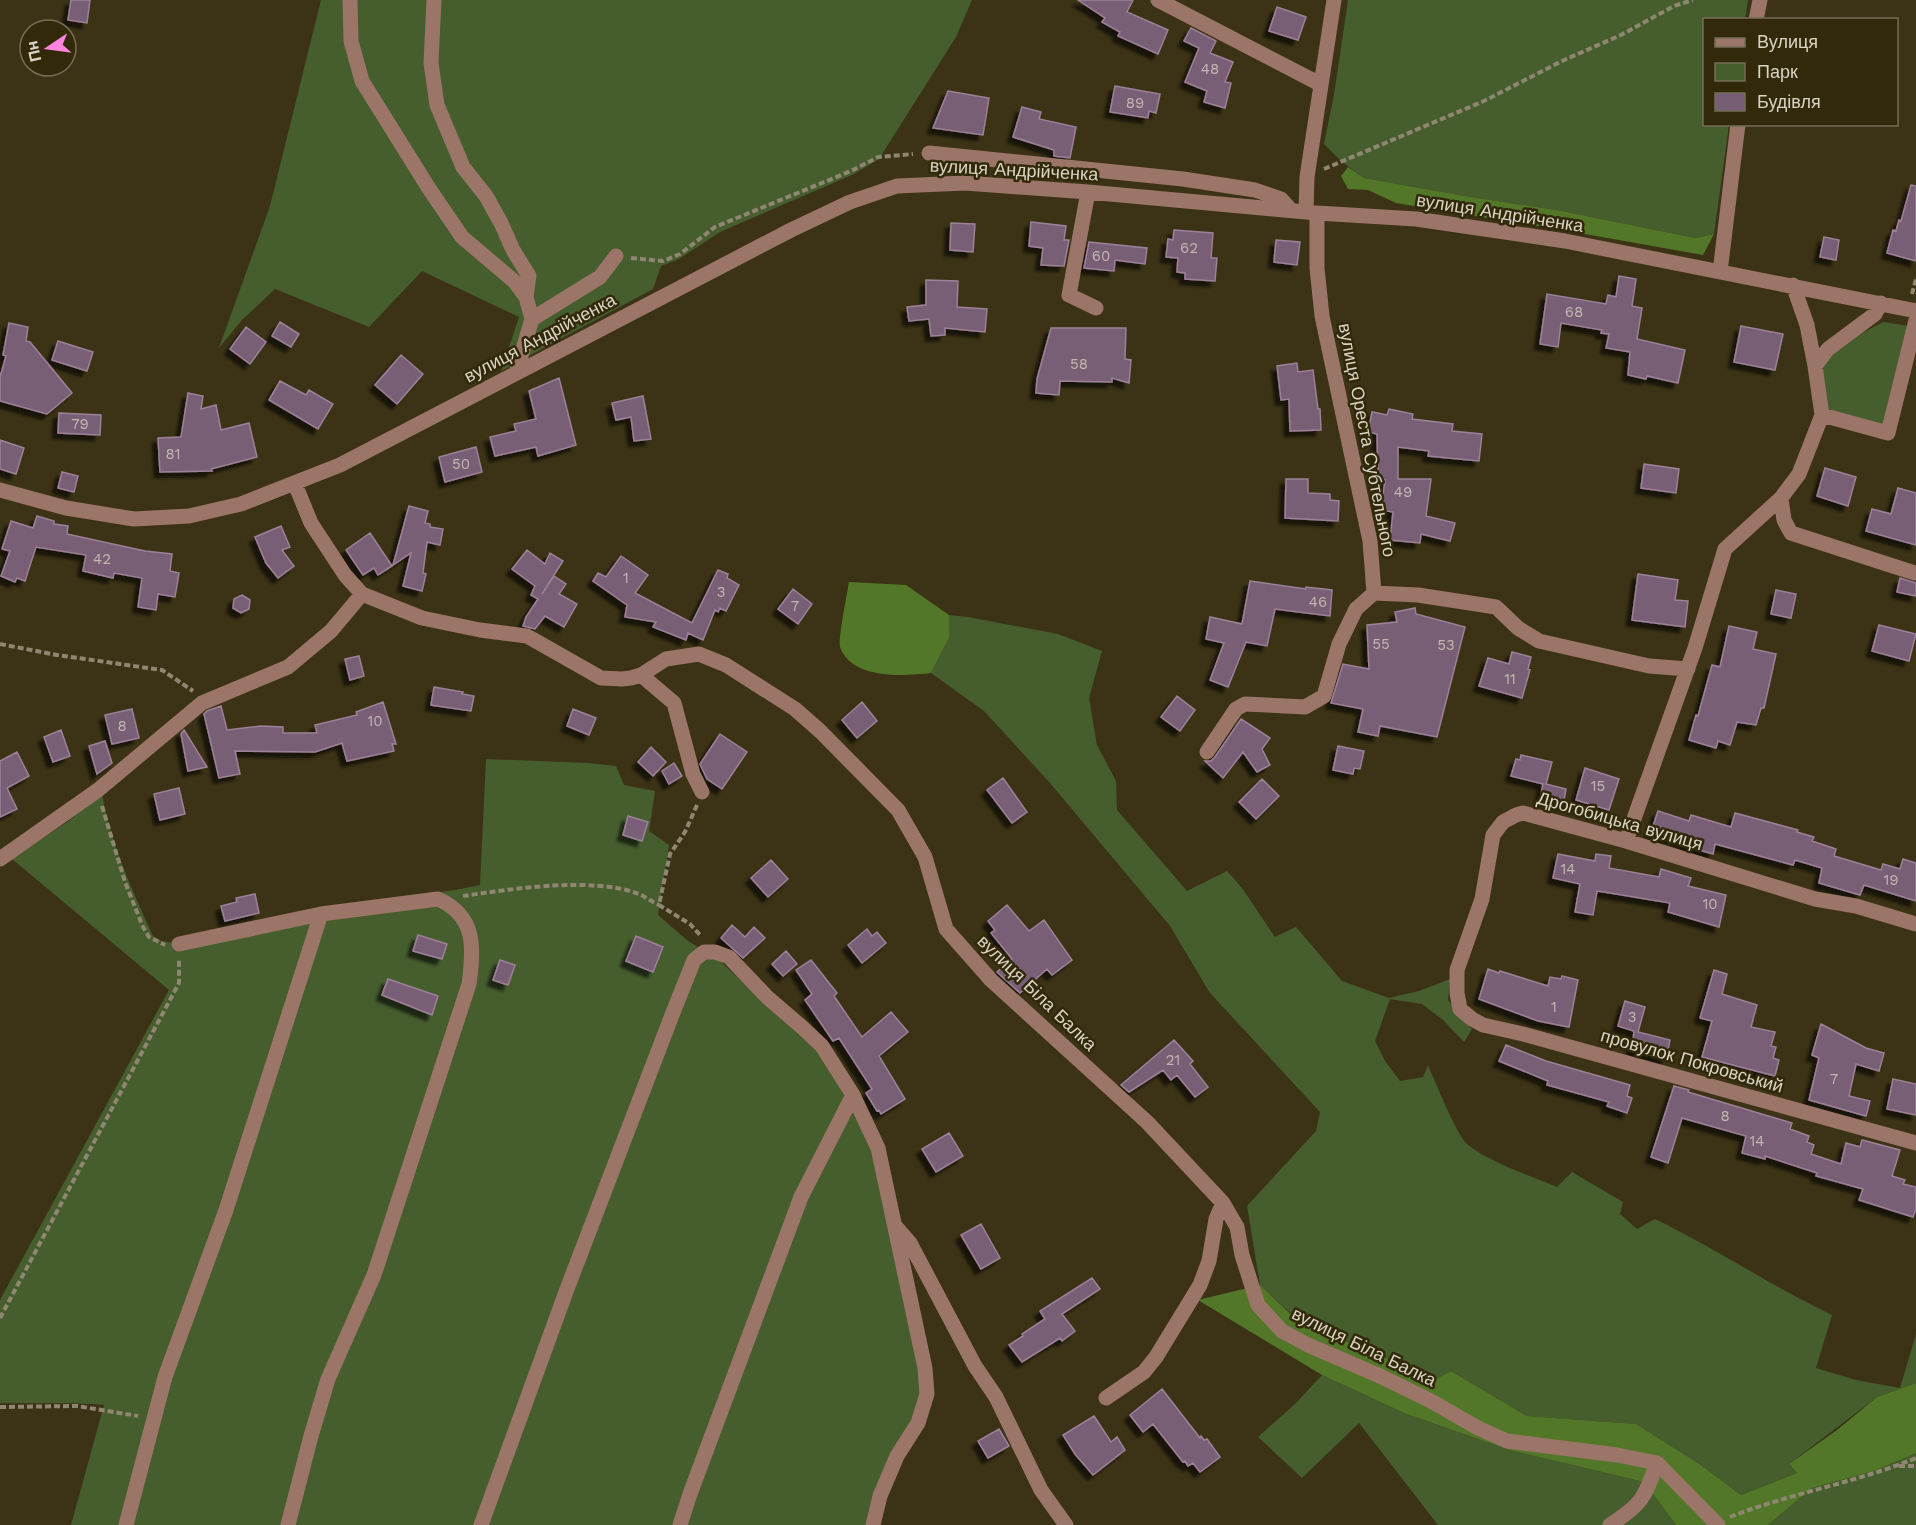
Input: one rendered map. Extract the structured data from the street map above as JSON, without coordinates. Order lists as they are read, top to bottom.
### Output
{
  "streets": {
    "street": [
      "вулиця Андрійченка",
      "вулиця Ореста Субтельного",
      "Дрогобицька вулиця",
      "вулиця Біла Балка",
      "провулок Покровський"
    ]
  },
  "crossings": [
    ["вулиця Андрійченка", "вулиця Ореста Субтельного"],
    ["вулиця Андрійченка", "вулиця Біла Балка"],
    ["Дрогобицька вулиця", "провулок Покровський"]
  ],
  "house_numbers": [
    "48",
    "89",
    "62",
    "60",
    "68",
    "58",
    "79",
    "81",
    "50",
    "49",
    "42",
    "1",
    "3",
    "46",
    "7",
    "55",
    "53",
    "11",
    "10",
    "8",
    "15",
    "14",
    "19",
    "10",
    "1",
    "3",
    "21",
    "7",
    "8",
    "14"
  ],
  "legend": ["Вулиця", "Парк", "Будівля"],
  "north": "left"
}
